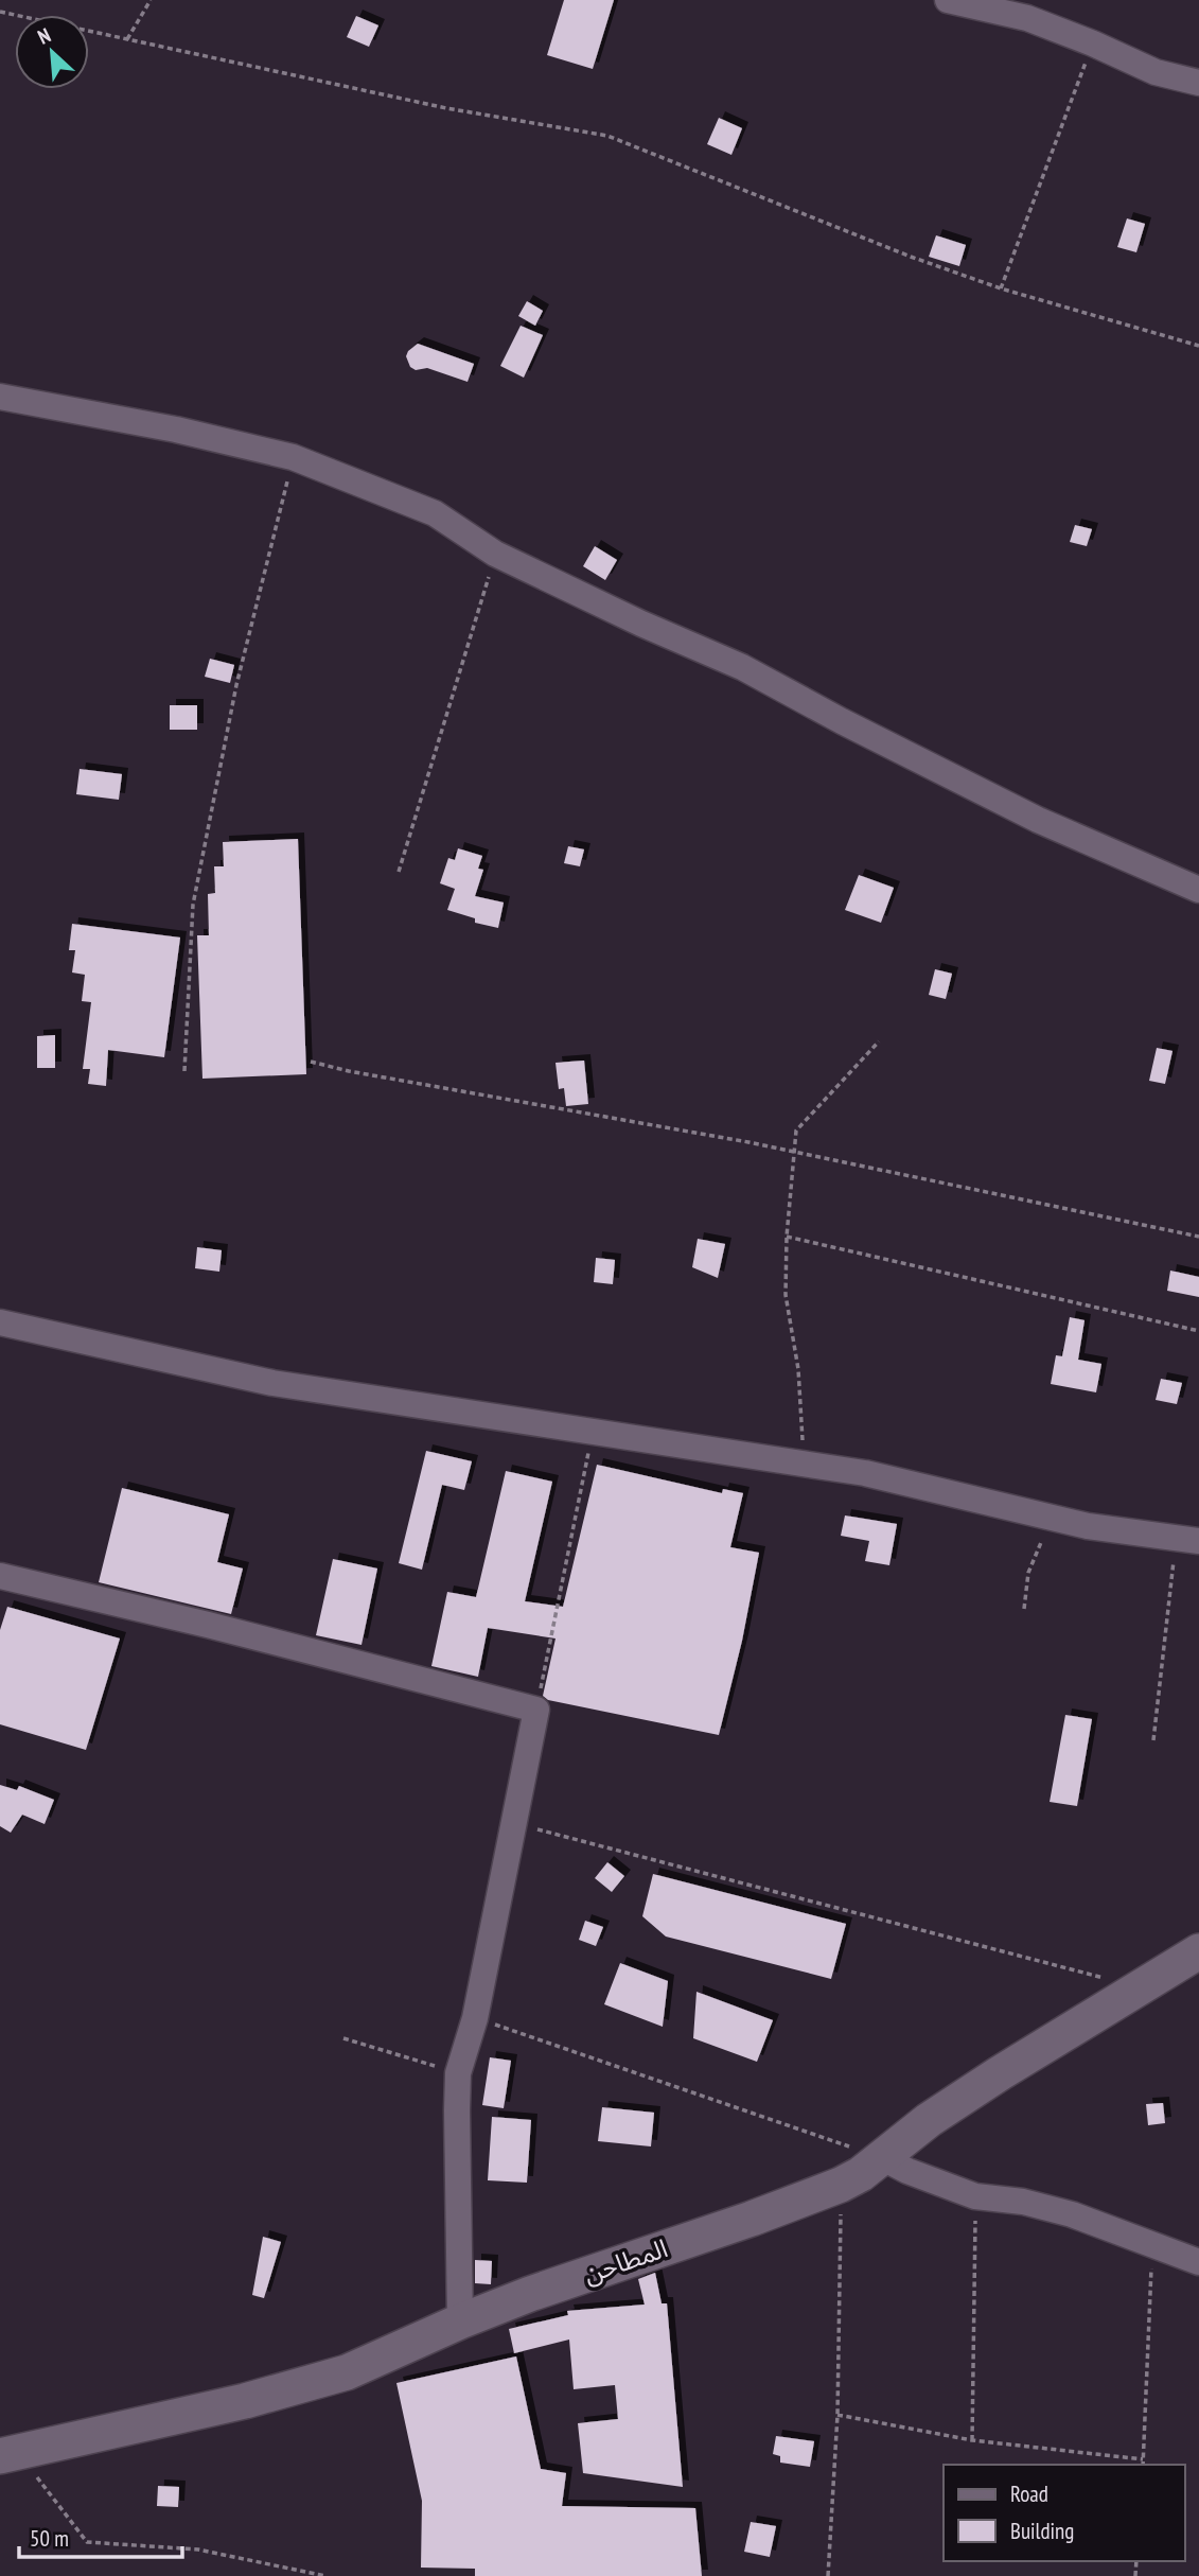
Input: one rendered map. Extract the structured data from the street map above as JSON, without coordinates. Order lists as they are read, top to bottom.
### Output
{
  "streets": {
    "main road": ["المطاحن"]
  },
  "legend": ["Road", "Building"],
  "scale_bar": "50 m",
  "north": "top left"
}
